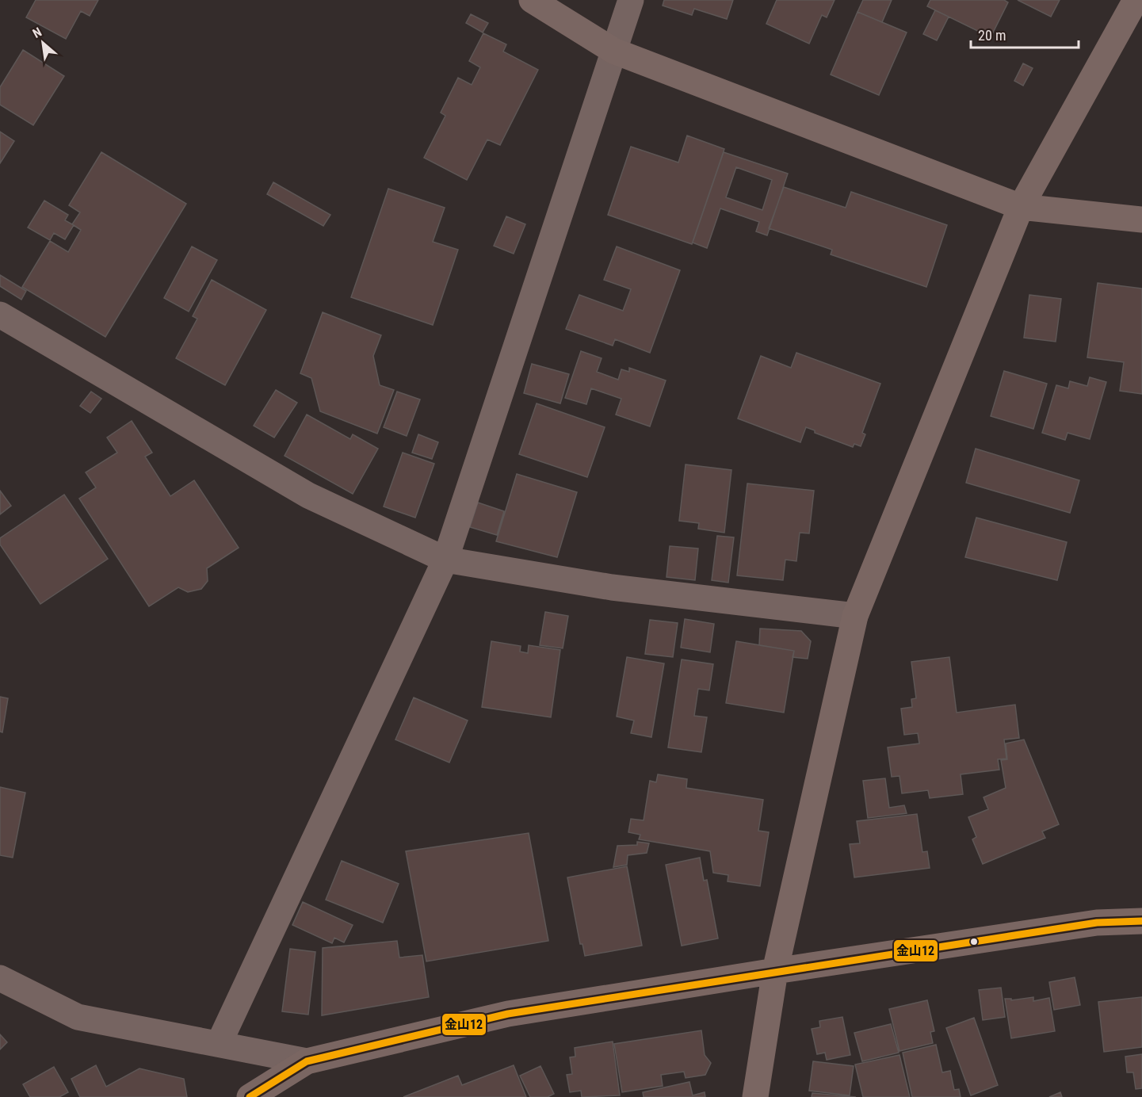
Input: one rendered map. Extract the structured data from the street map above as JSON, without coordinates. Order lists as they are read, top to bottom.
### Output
{
  "lines": ["transit line 金山12"],
  "scale_bar": "20 m",
  "north": "top left"
}
